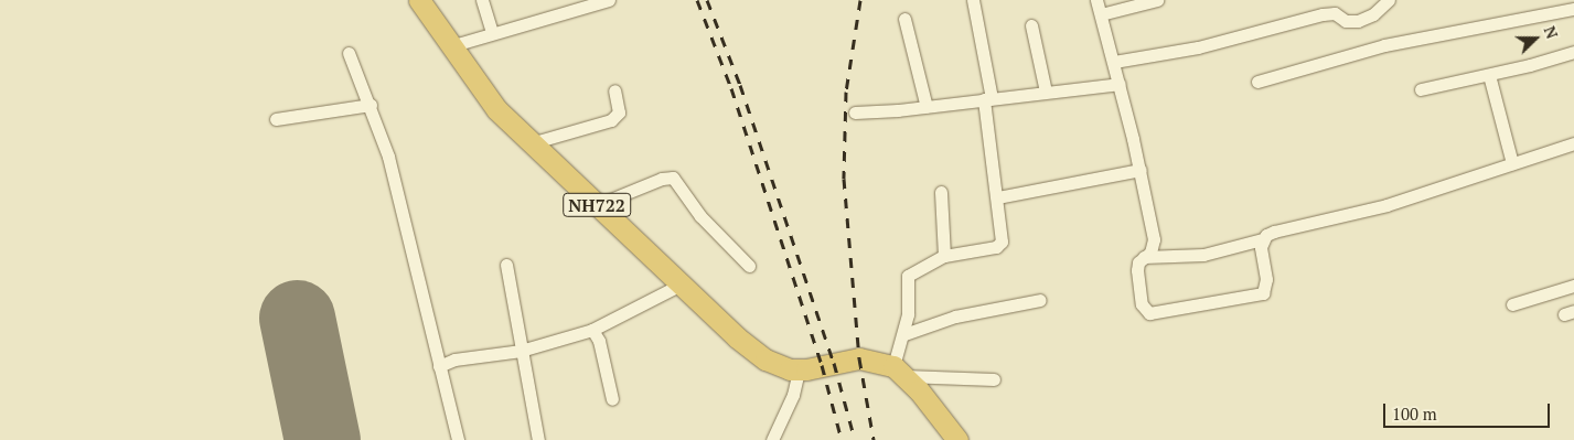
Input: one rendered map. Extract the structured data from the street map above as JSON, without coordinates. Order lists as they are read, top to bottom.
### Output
{
  "streets": {
    "highway": ["NH722"]
  },
  "scale_bar": "100 m",
  "north": "right"
}
